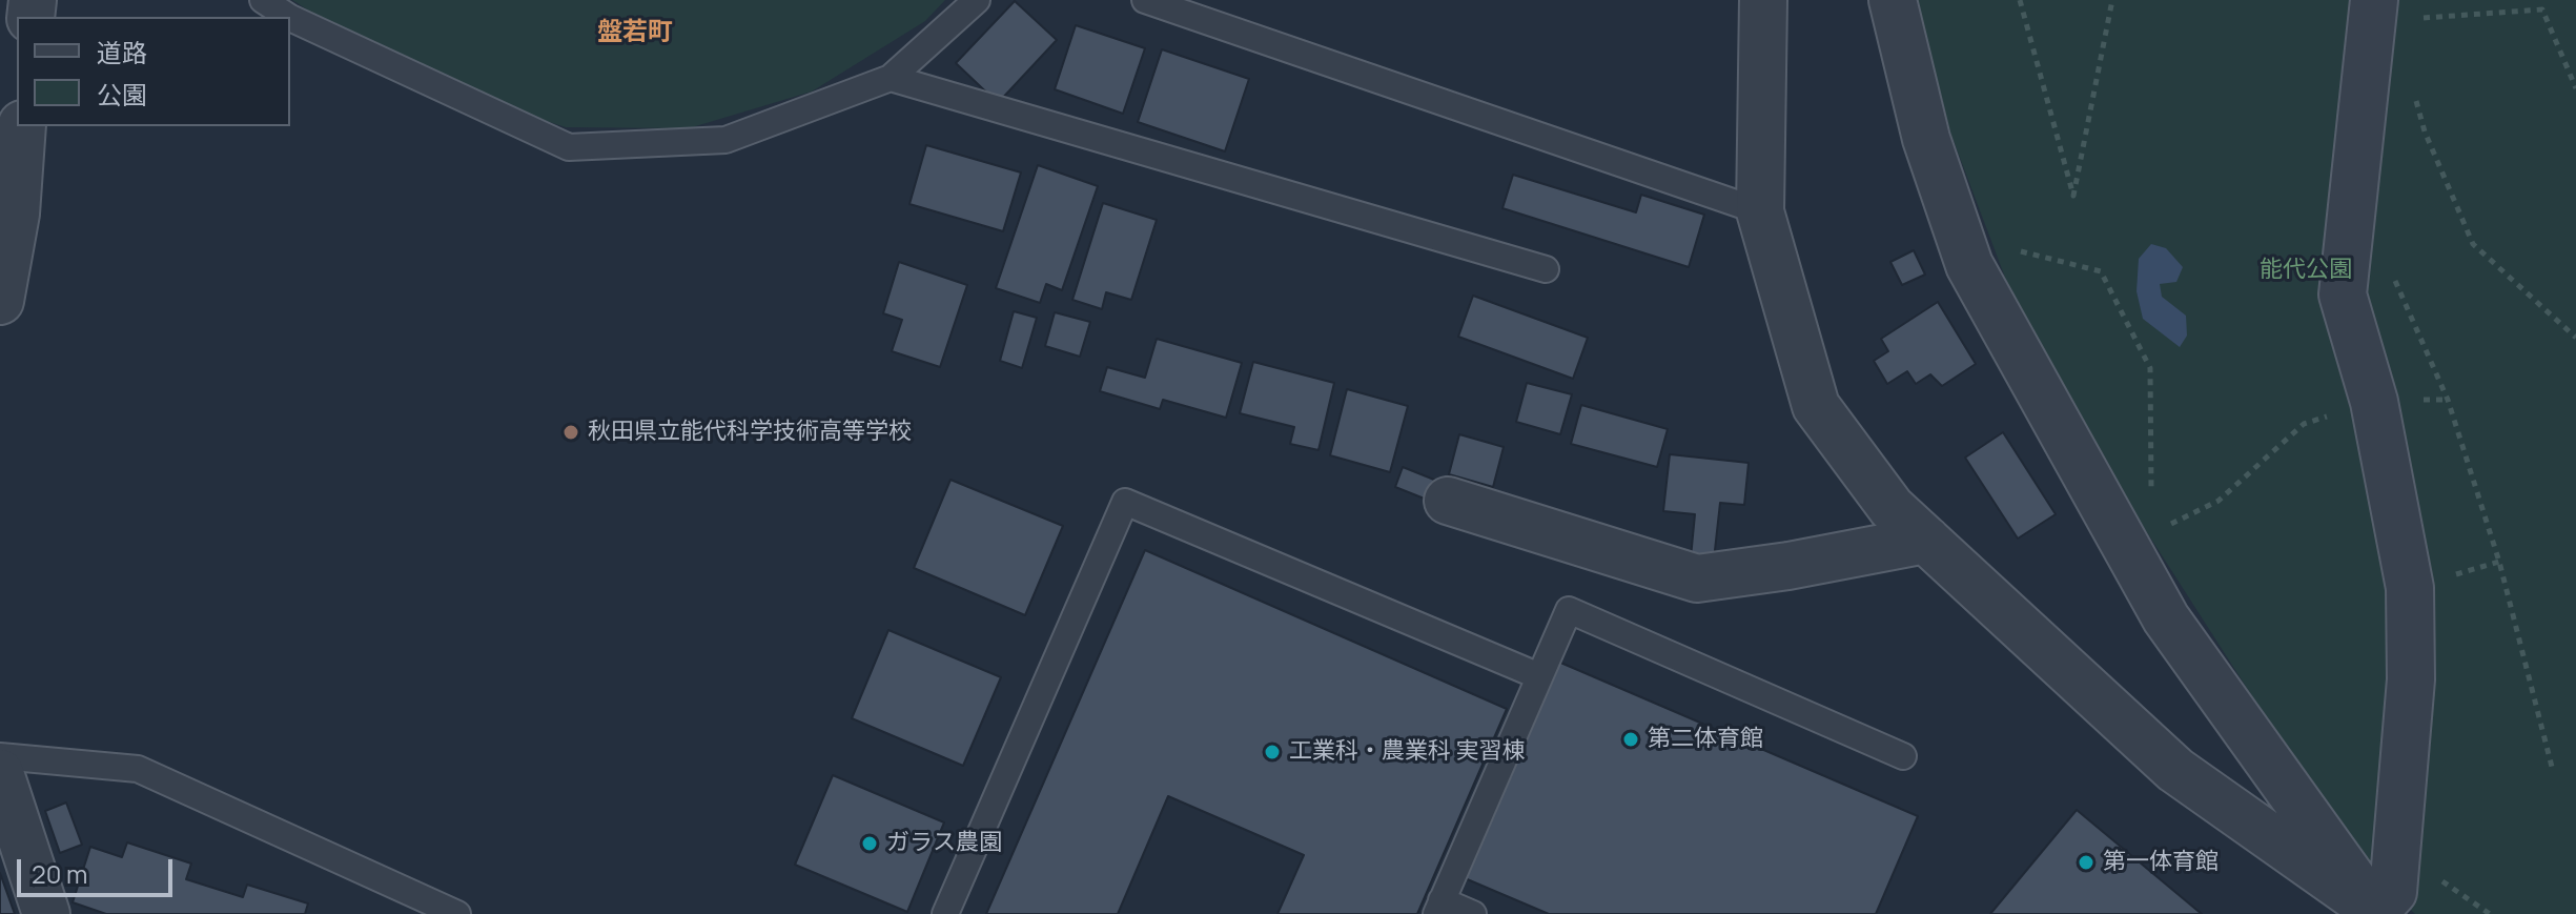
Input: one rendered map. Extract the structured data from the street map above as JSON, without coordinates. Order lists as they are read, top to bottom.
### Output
{
  "districts": ["盤若町"],
  "parks": ["能代公園"],
  "places": [
    "秋田県立能代科学技術高等学校",
    "第二体育館",
    "工業科・農業科 実習棟",
    "ガラス農園",
    "第一体育館"
  ],
  "legend": ["道路", "公園"],
  "scale_bar": "20 m"
}
